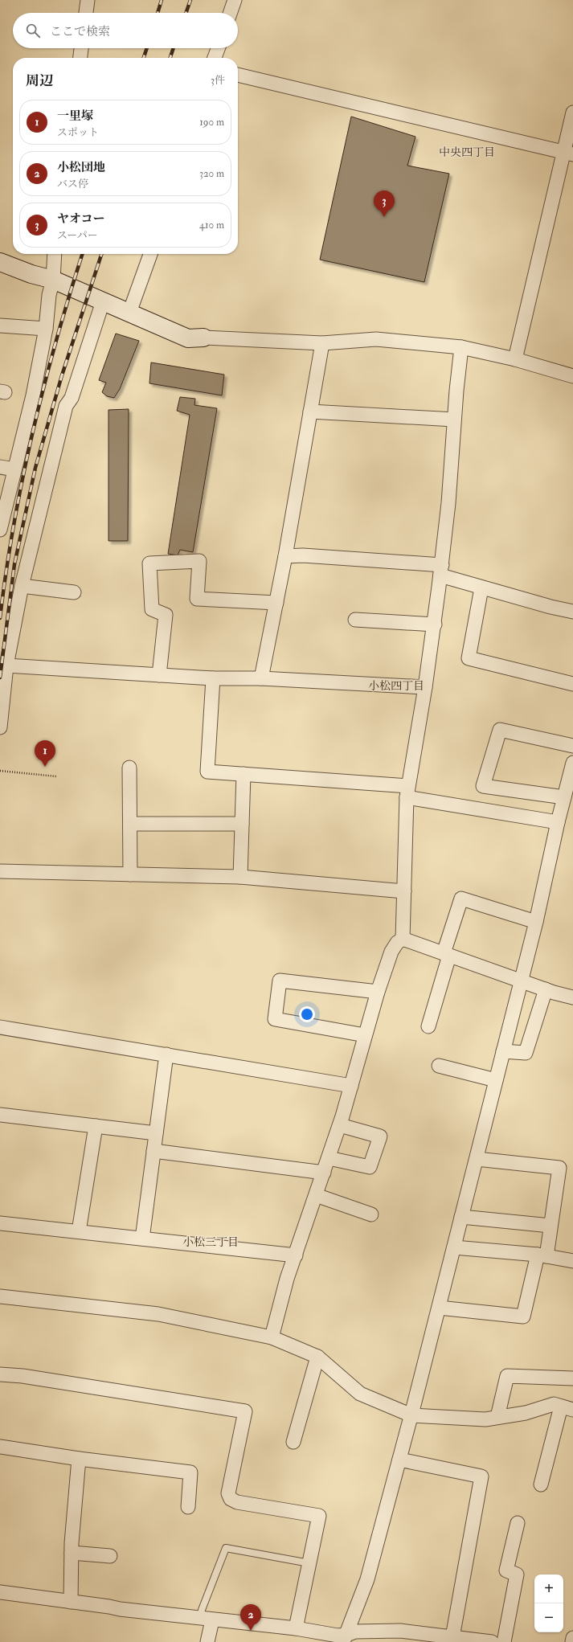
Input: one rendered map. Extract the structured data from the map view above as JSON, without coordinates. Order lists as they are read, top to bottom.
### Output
{
  "districts": ["中央四丁目", "小松四丁目", "小松三丁目"],
  "page": {
    "search": "ここで検索",
    "heading": ["周辺", "3件"],
    "list": [
      {
        "mark": "1",
        "name": "一里塚",
        "note": "スポット",
        "value": "190 m"
      },
      {
        "mark": "2",
        "name": "小松団地",
        "note": "バス停",
        "value": "320 m"
      },
      {
        "mark": "3",
        "name": "ヤオコー",
        "note": "スーパー",
        "value": "410 m"
      }
    ],
    "pins": ["3", "1", "2"],
    "map_buttons": ["+", "−"]
  }
}
